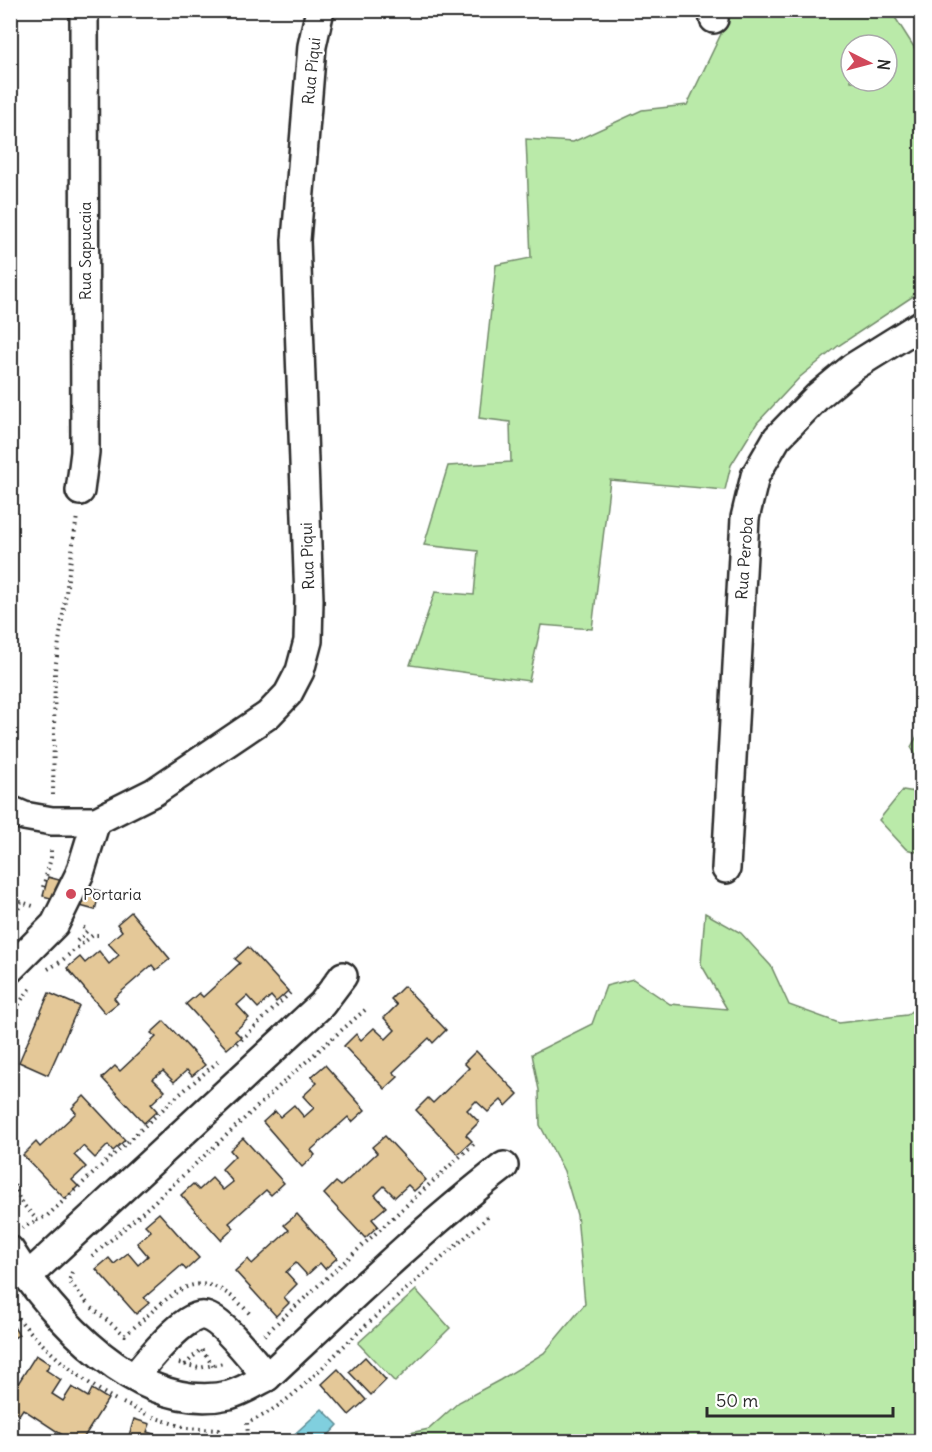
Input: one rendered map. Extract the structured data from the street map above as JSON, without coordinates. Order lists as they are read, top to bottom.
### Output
{
  "streets": {
    "street": ["Rua Piqui", "Rua Sapucaia", "Rua Peroba"]
  },
  "places": ["Portaria"],
  "scale_bar": "50 m",
  "north": "right"
}
